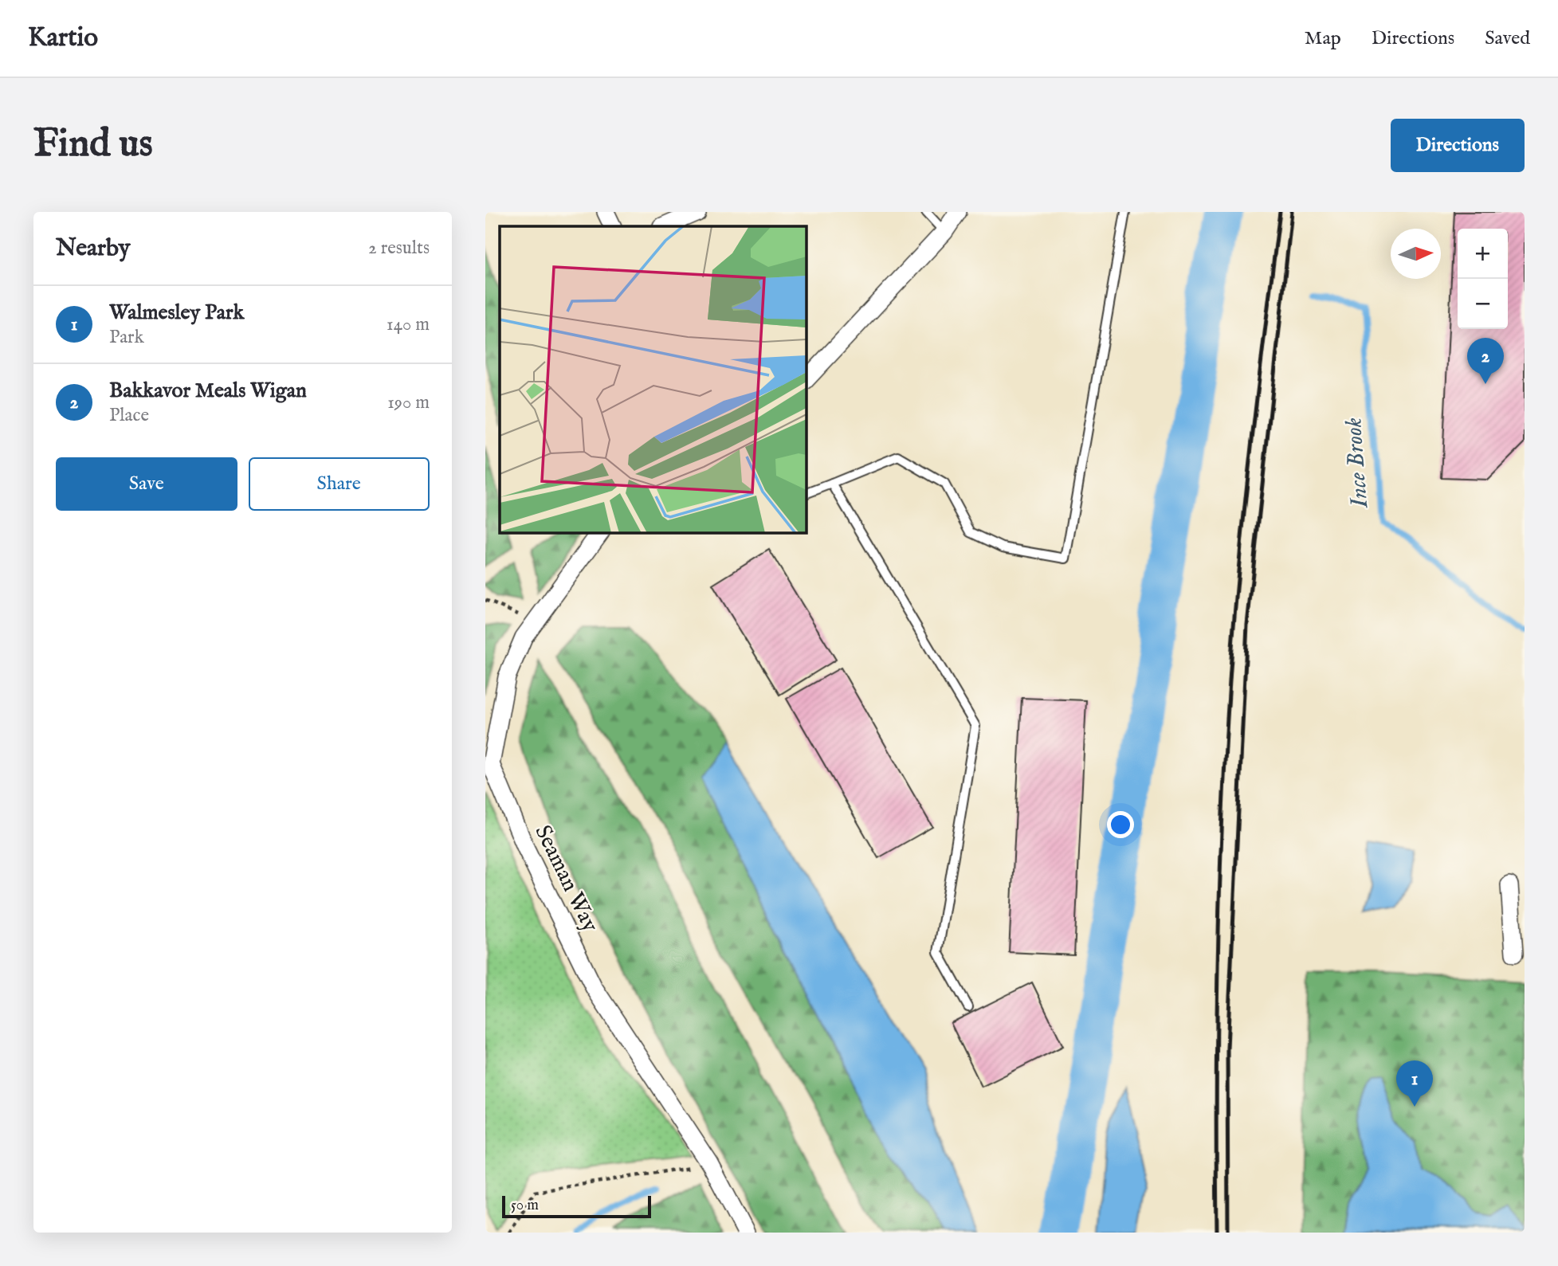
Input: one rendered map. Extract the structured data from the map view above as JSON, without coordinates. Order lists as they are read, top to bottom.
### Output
{
  "streets": {
    "street": ["Seaman Way"]
  },
  "water": ["Ince Brook"],
  "scale_bar": "50 m",
  "north": "right",
  "page": {
    "header": "Kartio",
    "nav": ["Map", "Directions", "Saved"],
    "buttons": [
      "Directions",
      ["Save", "Share"]
    ],
    "title": "Find us",
    "heading": ["Nearby", "2 results"],
    "map_buttons": ["+", "−"],
    "list": [
      {
        "mark": "1",
        "name": "Walmesley Park",
        "note": "Park",
        "value": "140 m"
      },
      {
        "mark": "2",
        "name": "Bakkavor Meals Wigan",
        "note": "Place",
        "value": "190 m"
      }
    ],
    "pins": ["2", "1"],
    "scale": "50 m"
  }
}
